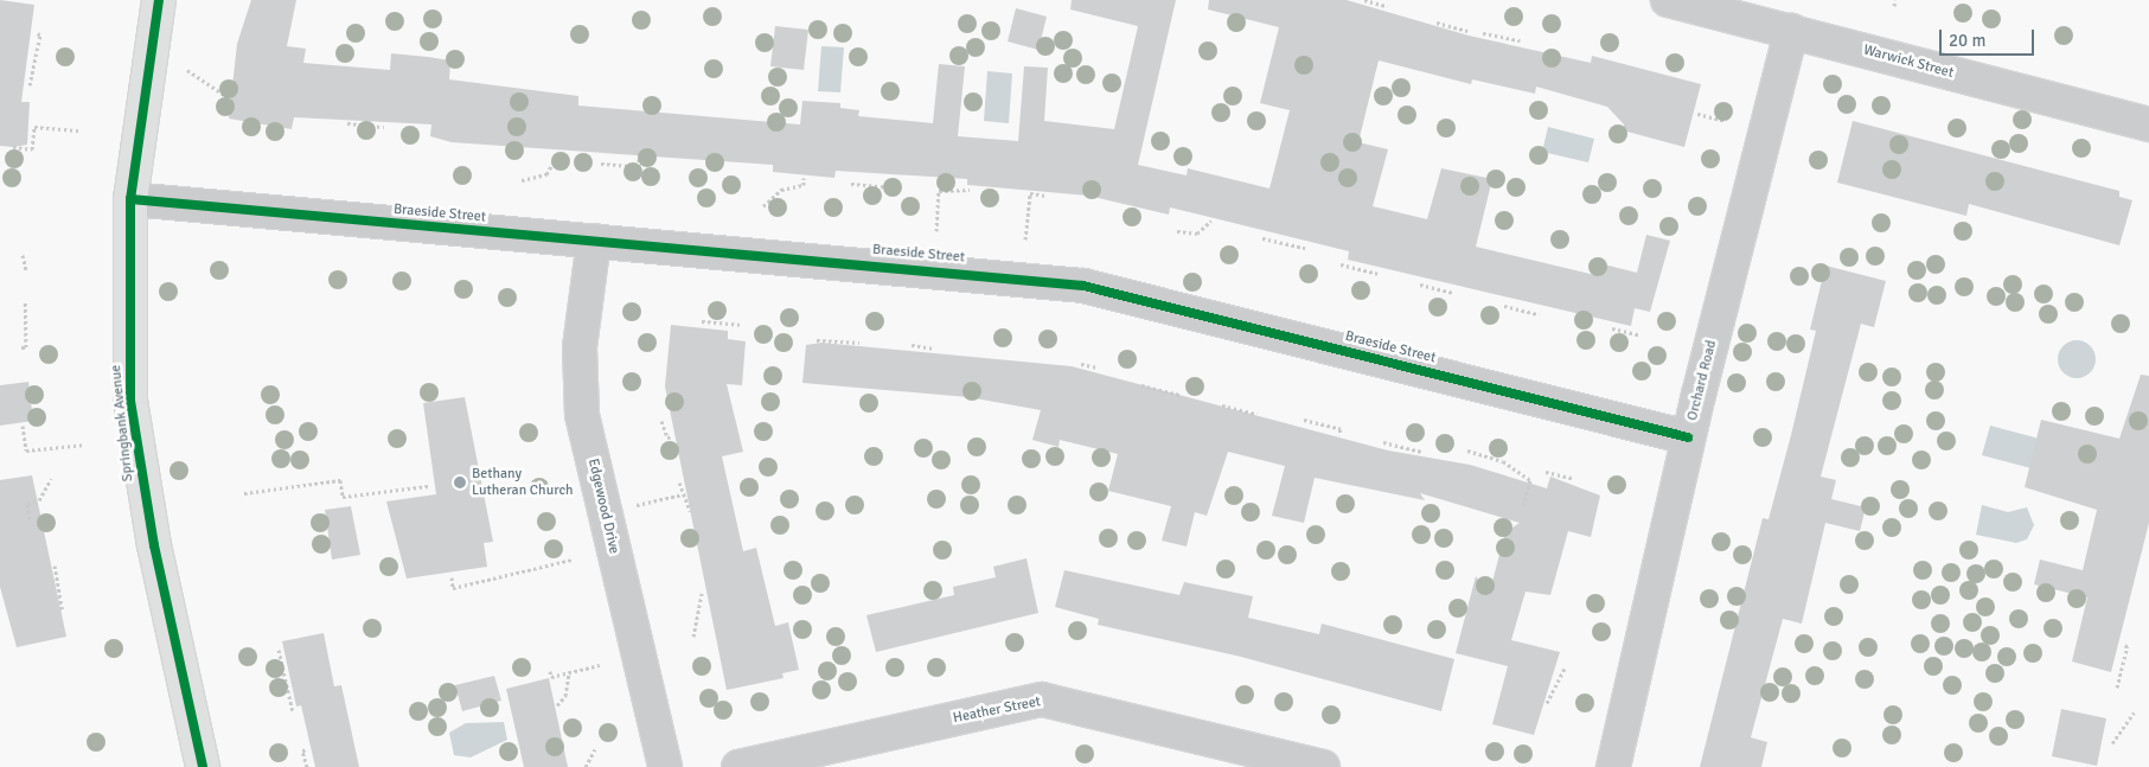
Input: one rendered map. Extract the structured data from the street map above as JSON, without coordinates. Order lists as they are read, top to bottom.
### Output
{
  "streets": {
    "main road": ["Springbank Avenue"],
    "street": [
      "Warwick Street",
      "Braeside Street",
      "Orchard Road",
      "Edgewood Drive",
      "Heather Street"
    ]
  },
  "crossings": [
    ["Warwick Street", "Orchard Road"],
    ["Braeside Street", "Orchard Road"],
    ["Braeside Street", "Springbank Avenue"],
    ["Braeside Street", "Edgewood Drive"]
  ],
  "places": ["Bethany Lutheran Church"],
  "scale_bar": "20 m"
}
